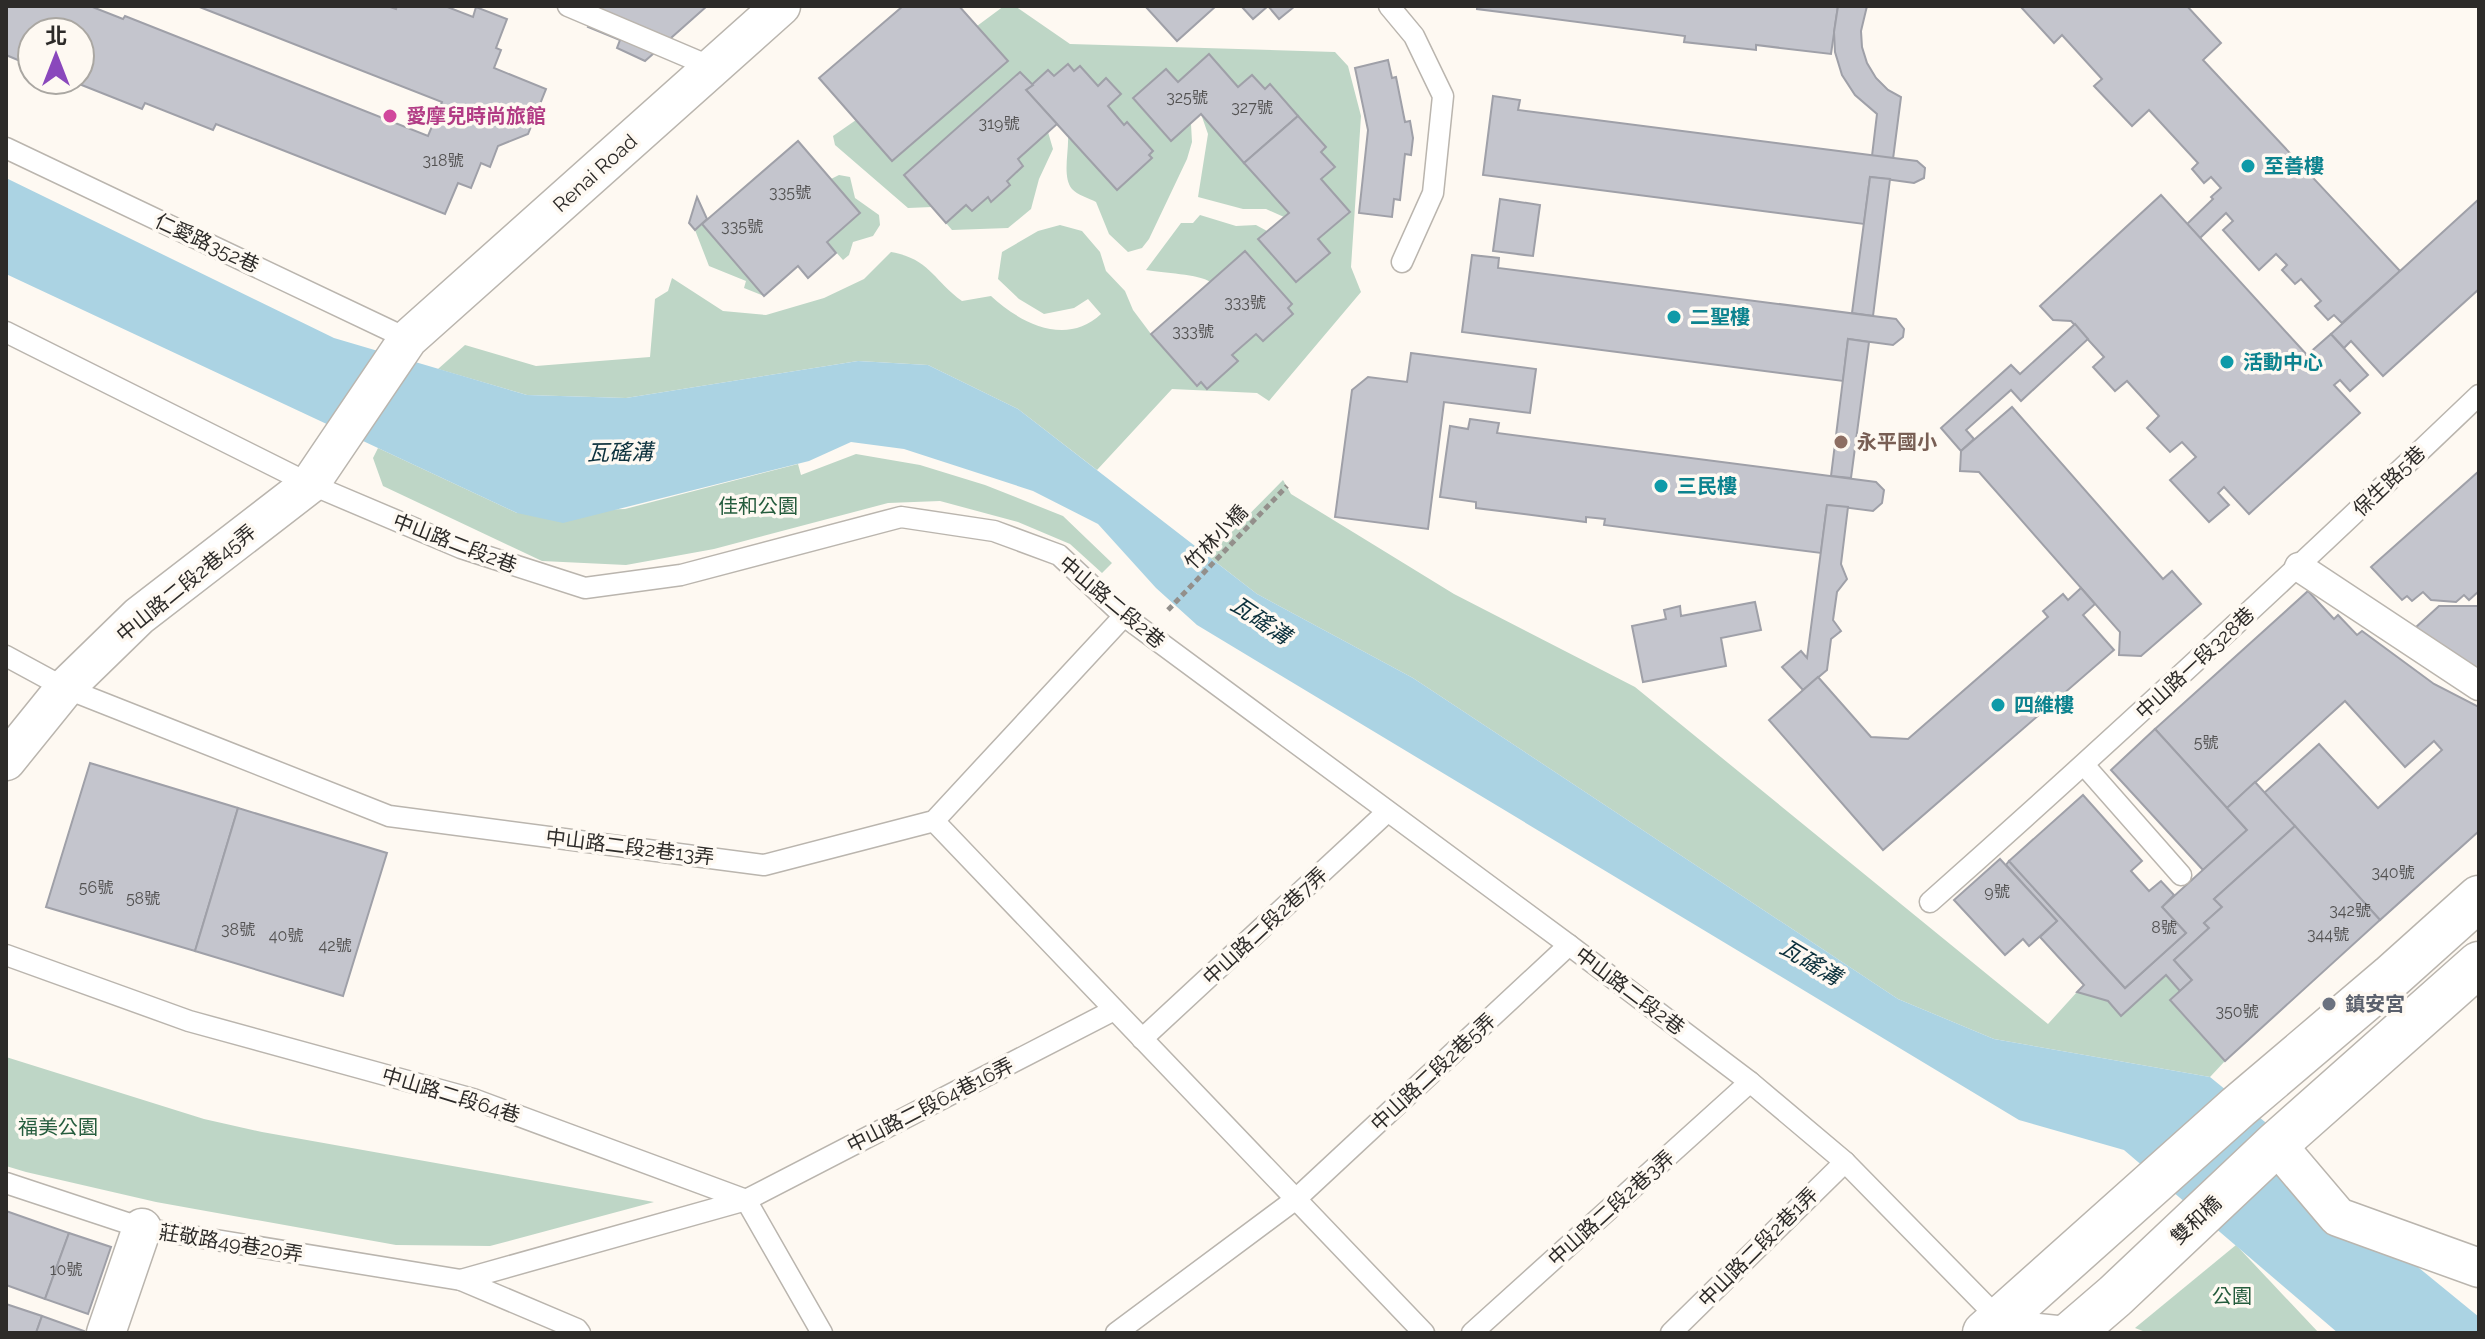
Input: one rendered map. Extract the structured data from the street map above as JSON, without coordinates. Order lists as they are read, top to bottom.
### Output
{
  "streets": {
    "street": ["Renai Road", "中山路二段2巷45弄", "雙和橋"],
    "lane": [
      "仁愛路352巷",
      "保生路5巷",
      "中山路二段2巷",
      "中山路一段328巷",
      "中山路二段2巷13弄",
      "中山路二段2巷7弄",
      "中山路二段2巷5弄",
      "中山路二段64巷",
      "中山路二段64巷16弄",
      "中山路二段2巷3弄",
      "莊敬路49巷20弄",
      "中山路二段2巷1弄"
    ],
    "path": ["竹林小橋"]
  },
  "crossings": [
    ["Renai Road", "仁愛路352巷"],
    ["Renai Road", "中山路二段2巷"],
    ["Renai Road", "中山路二段2巷45弄"],
    ["保生路5巷", "中山路一段328巷"],
    ["中山路二段2巷", "中山路二段2巷45弄"],
    ["中山路二段2巷", "中山路二段2巷7弄"],
    ["中山路二段2巷", "中山路二段2巷5弄"],
    ["中山路二段2巷", "中山路二段2巷3弄"],
    ["中山路二段2巷", "中山路二段2巷1弄"],
    ["中山路二段2巷45弄", "中山路二段2巷13弄"],
    ["中山路二段64巷", "中山路二段64巷16弄"],
    ["中山路二段64巷", "莊敬路49巷20弄"],
    ["中山路二段64巷16弄", "莊敬路49巷20弄"]
  ],
  "water": ["瓦磘溝"],
  "parks": ["佳和公園", "福美公園", "公園"],
  "places": [
    "愛摩兒時尚旅館",
    "至善樓",
    "二聖樓",
    "活動中心",
    "永平國小",
    "三民樓",
    "四維樓",
    "鎮安宮"
  ],
  "house_numbers": [
    "325號",
    "327號",
    "319號",
    "318號",
    "335號",
    "335號",
    "333號",
    "333號",
    "5號",
    "340號",
    "56號",
    "9號",
    "58號",
    "342號",
    "8號",
    "38號",
    "344號",
    "40號",
    "42號",
    "350號",
    "10號"
  ],
  "north": "top"
}
